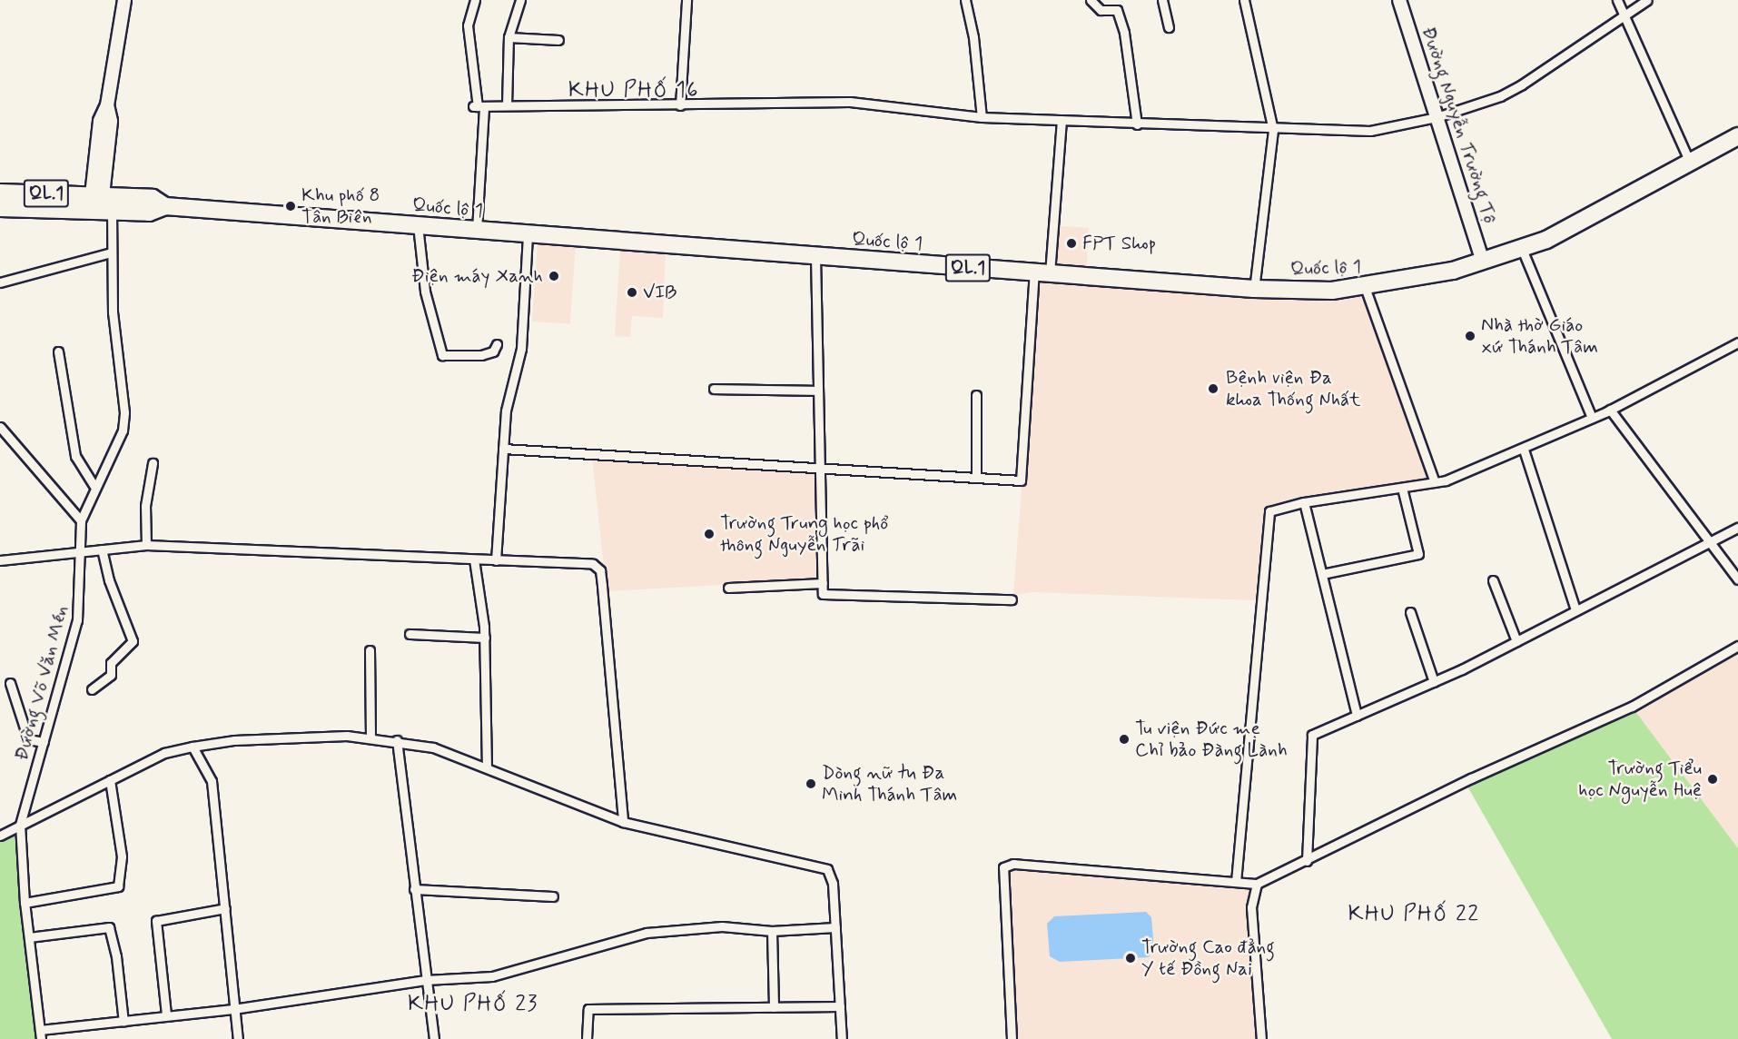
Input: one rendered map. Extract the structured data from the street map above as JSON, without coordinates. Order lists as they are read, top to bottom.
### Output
{
  "streets": {
    "highway": ["QL.1", "Quốc lộ 1"],
    "main road": ["Đường Nguyễn Trường Tộ"],
    "street": ["Đường Võ Văn Mén"]
  },
  "crossings": [
    ["Đường Nguyễn Trường Tộ", "Quốc lộ 1"],
    ["Quốc lộ 1", "Đường Võ Văn Mén"]
  ],
  "districts": ["KHU PHỐ 16", "KHU PHỐ 22", "KHU PHỐ 23"],
  "places": [
    "Khu phố 8 Tân Biên",
    "FPT Shop",
    "Điện máy Xanh",
    "VIB",
    "Nhà thờ Giáo xứ Thánh Tâm",
    "Bệnh viện Đa khoa Thống Nhất",
    "Trường Trung học phổ thông Nguyễn Trãi",
    "Tu viện Đức mẹ Chỉ bảo Đàng Lành",
    "Trường Tiểu học Nguyễn Huệ",
    "Dòng nữ tu Đa Minh Thánh Tâm",
    "Trường Cao đẳng Y tế Đồng Nai"
  ]
}
